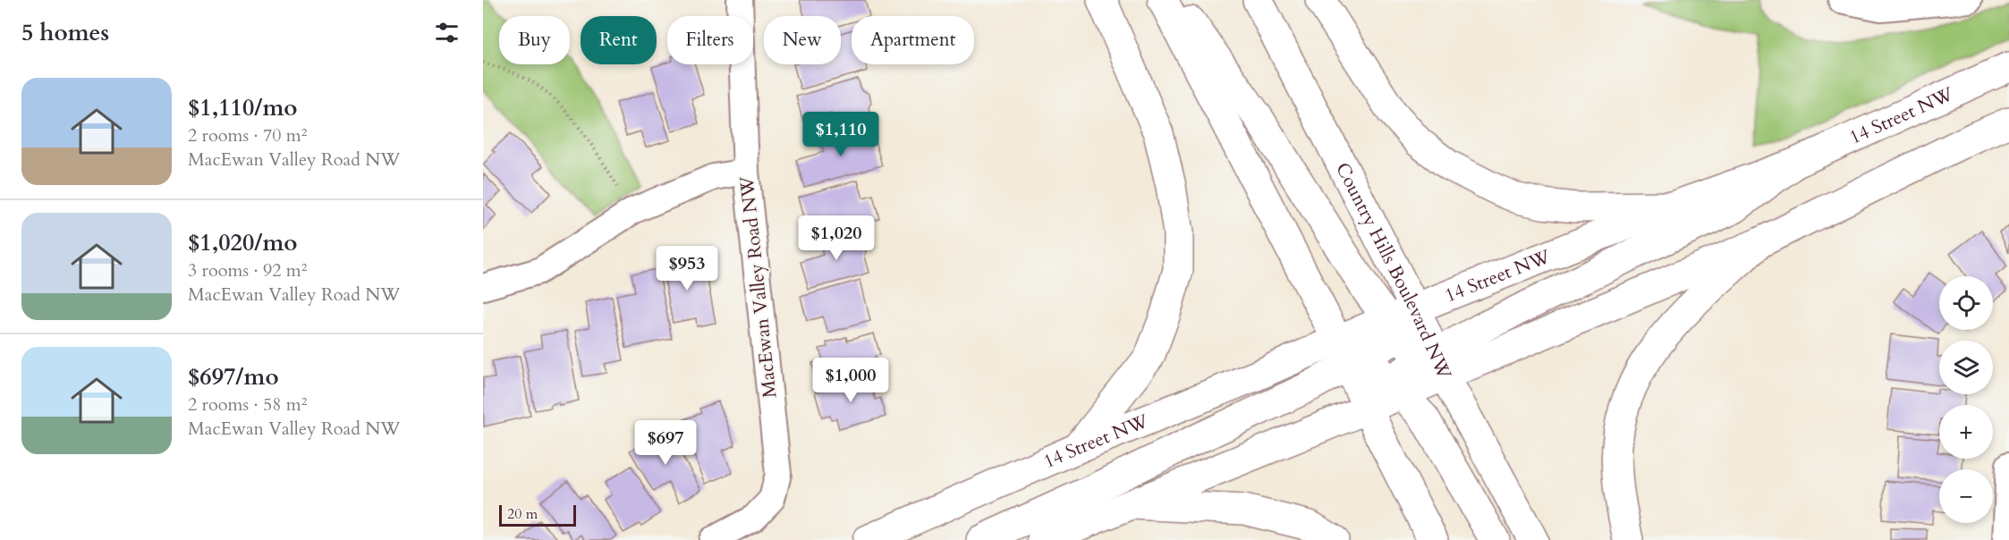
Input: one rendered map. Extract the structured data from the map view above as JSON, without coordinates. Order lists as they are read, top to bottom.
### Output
{
  "streets": {
    "main road": ["14 Street NW", "Country Hills Boulevard NW"],
    "street": ["MacEwan Valley Road NW"]
  },
  "crossings": [
    ["14 Street NW", "Country Hills Boulevard NW"]
  ],
  "scale_bar": "20 m",
  "page": {
    "heading": "5 homes",
    "chip": [
      "Buy",
      "Rent",
      "Filters",
      "New",
      "Apartment"
    ],
    "list": [
      {
        "name": "$1,110/mo",
        "note": "2 rooms · 70 m² · MacEwan Valley Road NW"
      },
      {
        "name": "$1,020/mo",
        "note": "3 rooms · 92 m² · MacEwan Valley Road NW"
      },
      {
        "name": "$697/mo",
        "note": "2 rooms · 58 m² · MacEwan Valley Road NW"
      }
    ],
    "price": [
      "$1,110",
      "$1,020",
      "$953",
      "$1,000",
      "$697"
    ],
    "map_buttons": ["+", "−"],
    "scale": "20 m"
  }
}
